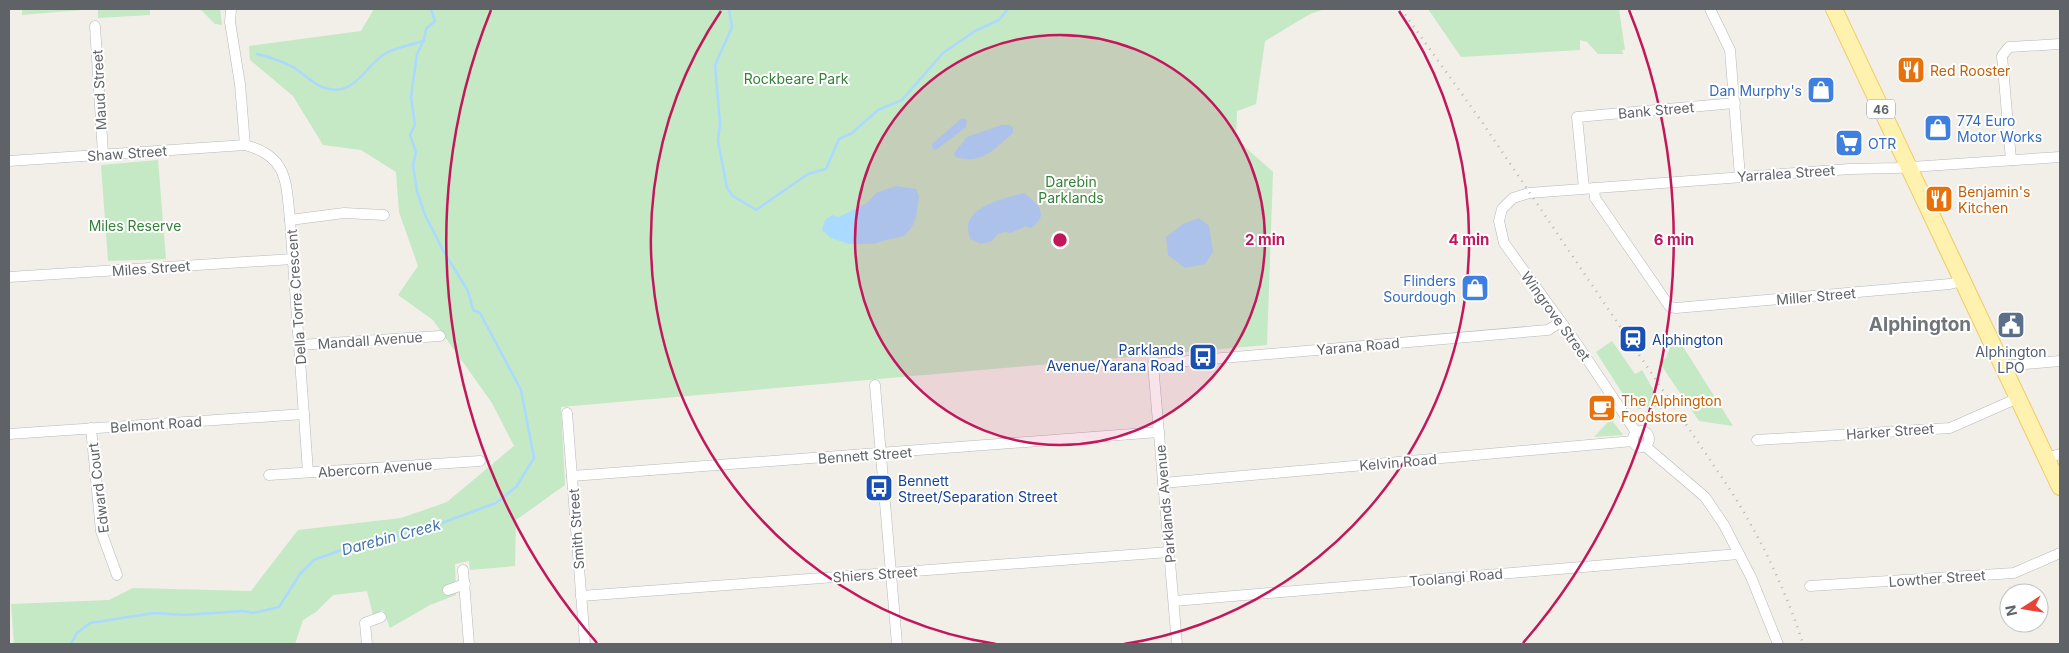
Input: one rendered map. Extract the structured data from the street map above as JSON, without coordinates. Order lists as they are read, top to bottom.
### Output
{
  "streets": {
    "main road": ["46"],
    "street": [
      "Maud Street",
      "Bank Street",
      "Shaw Street",
      "Yarralea Street",
      "Miles Street",
      "Miller Street",
      "Della Torre Crescent",
      "Wingrove Street",
      "Mandall Avenue",
      "Yarana Road",
      "Belmont Road",
      "Harker Street",
      "Bennett Street",
      "Kelvin Road",
      "Abercorn Avenue",
      "Edward Court",
      "Parklands Avenue",
      "Smith Street",
      "Shiers Street",
      "Toolangi Road",
      "Lowther Street"
    ]
  },
  "crossings": [
    ["Maud Street", "Shaw Street"],
    ["46", "Yarralea Street"],
    ["46", "Miller Street"],
    ["46", "Harker Street"],
    ["Bank Street", "Yarralea Street"],
    ["Bank Street", "Miller Street"],
    ["Shaw Street", "Della Torre Crescent"],
    ["Yarralea Street", "Miller Street"],
    ["Yarralea Street", "Wingrove Street"],
    ["Miles Street", "Della Torre Crescent"],
    ["Della Torre Crescent", "Mandall Avenue"],
    ["Della Torre Crescent", "Belmont Road"],
    ["Della Torre Crescent", "Abercorn Avenue"],
    ["Wingrove Street", "Yarana Road"],
    ["Wingrove Street", "Kelvin Road"],
    ["Yarana Road", "Parklands Avenue"],
    ["Belmont Road", "Edward Court"],
    ["Bennett Street", "Parklands Avenue"],
    ["Bennett Street", "Smith Street"],
    ["Kelvin Road", "Parklands Avenue"],
    ["Parklands Avenue", "Shiers Street"],
    ["Parklands Avenue", "Toolangi Road"],
    ["Smith Street", "Shiers Street"]
  ],
  "districts": ["Alphington"],
  "water": ["Darebin Creek"],
  "parks": ["Rockbeare Park", "Darebin Parklands", "Miles Reserve"],
  "places": {
    "restaurant": ["Red Rooster", "Benjamin's Kitchen"],
    "shop": ["Dan Murphy's", "774 Euro Motor Works", "Flinders Sourdough"],
    "supermarket": ["OTR"],
    "public building": ["Alphington LPO"],
    "station": ["Alphington"],
    "bus stop": ["Parklands Avenue/Yarana Road", "Bennett Street/Separation Street"],
    "cafe": ["The Alphington Foodstore"]
  },
  "north": "left",
  "rings": ["2 min", "4 min", "6 min"]
}
